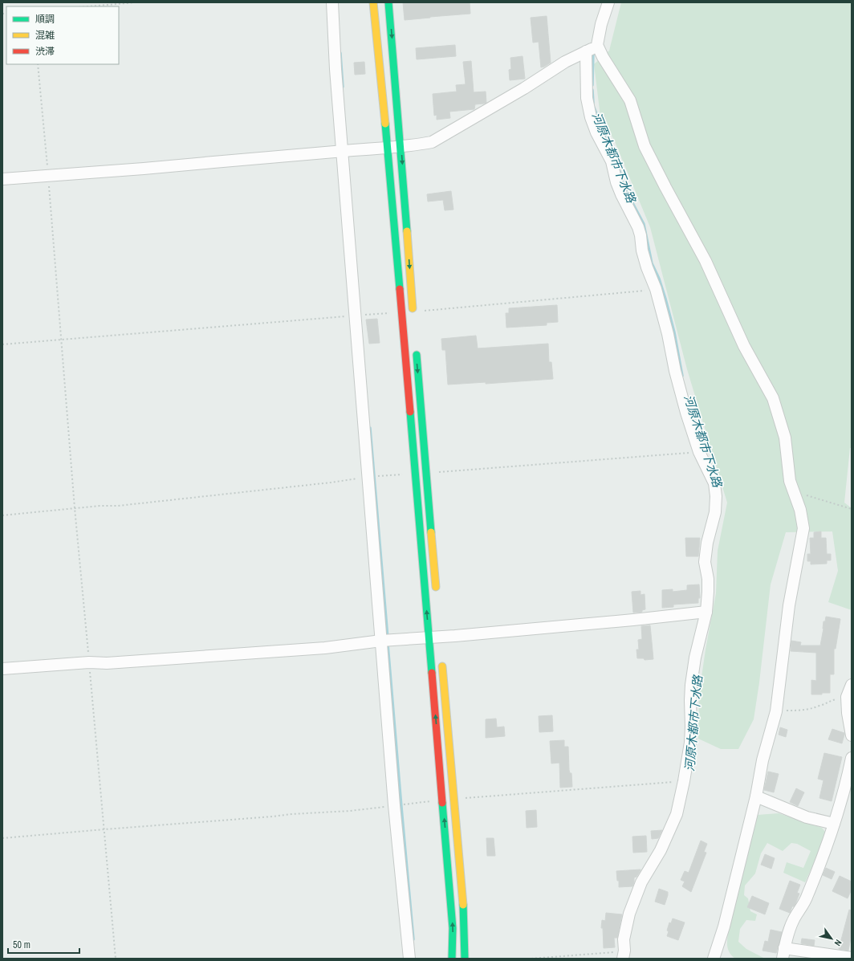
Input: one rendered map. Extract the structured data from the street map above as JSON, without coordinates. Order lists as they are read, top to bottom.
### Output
{
  "water": ["河原木都市下水路"],
  "legend": ["順調", "混雑", "渋滞"],
  "scale_bar": "50 m",
  "north": "bottom right"
}
